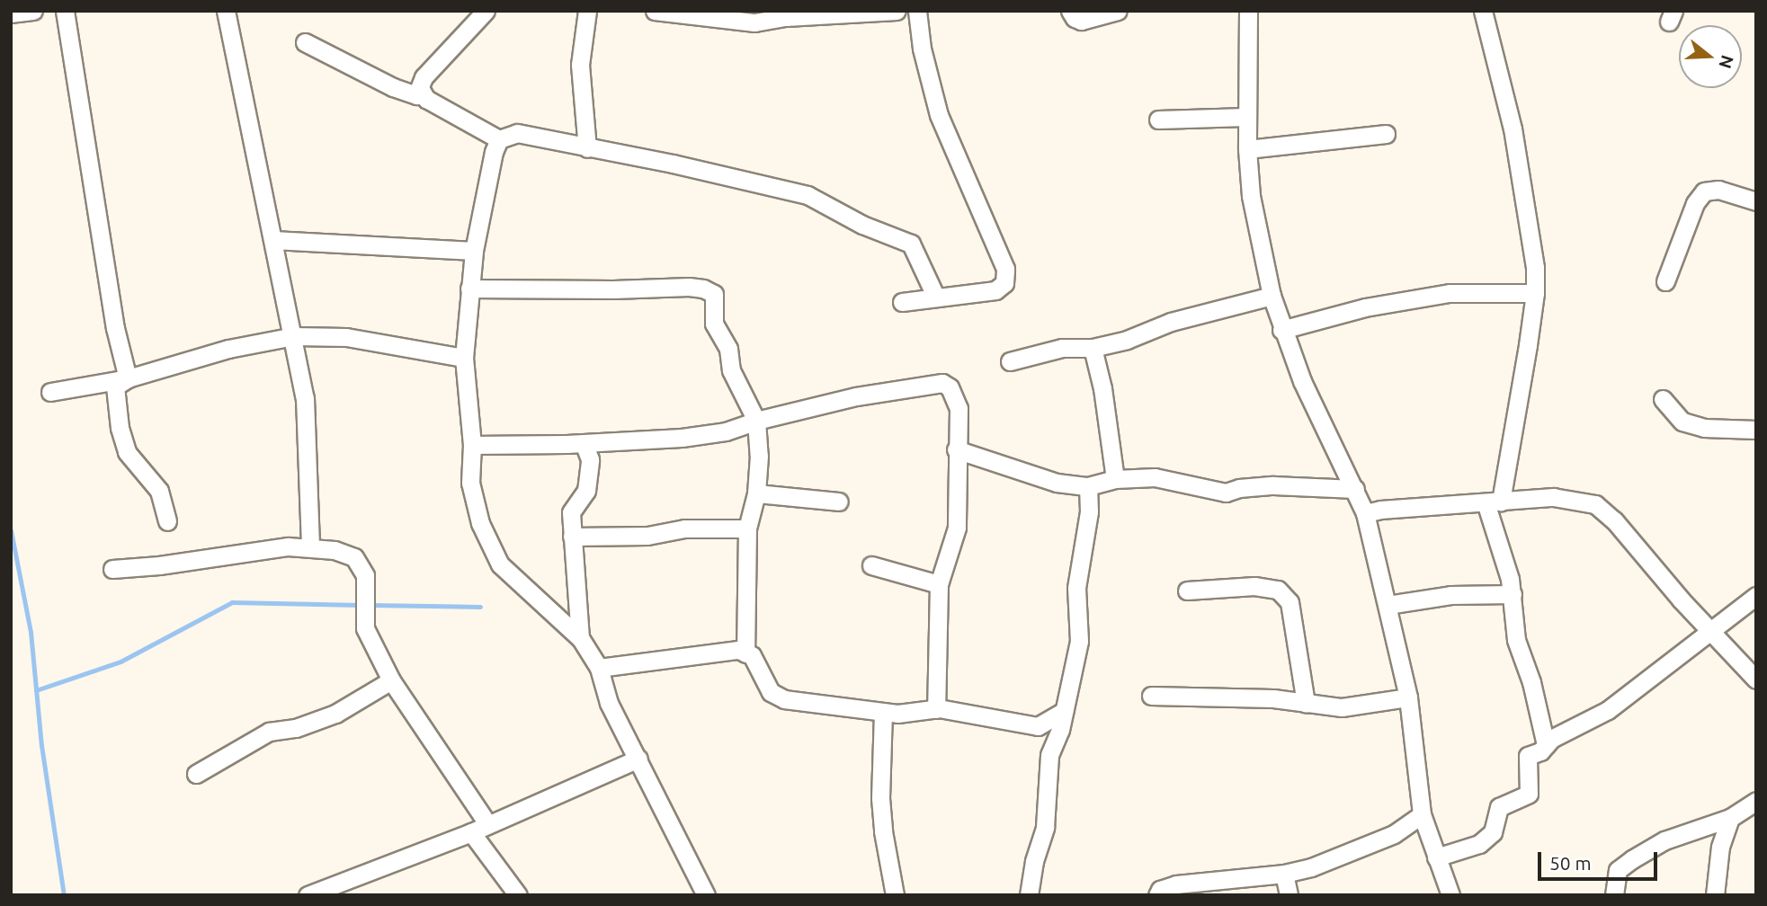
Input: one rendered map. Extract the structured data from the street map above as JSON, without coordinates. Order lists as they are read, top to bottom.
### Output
{
  "scale_bar": "50 m",
  "north": "right"
}
